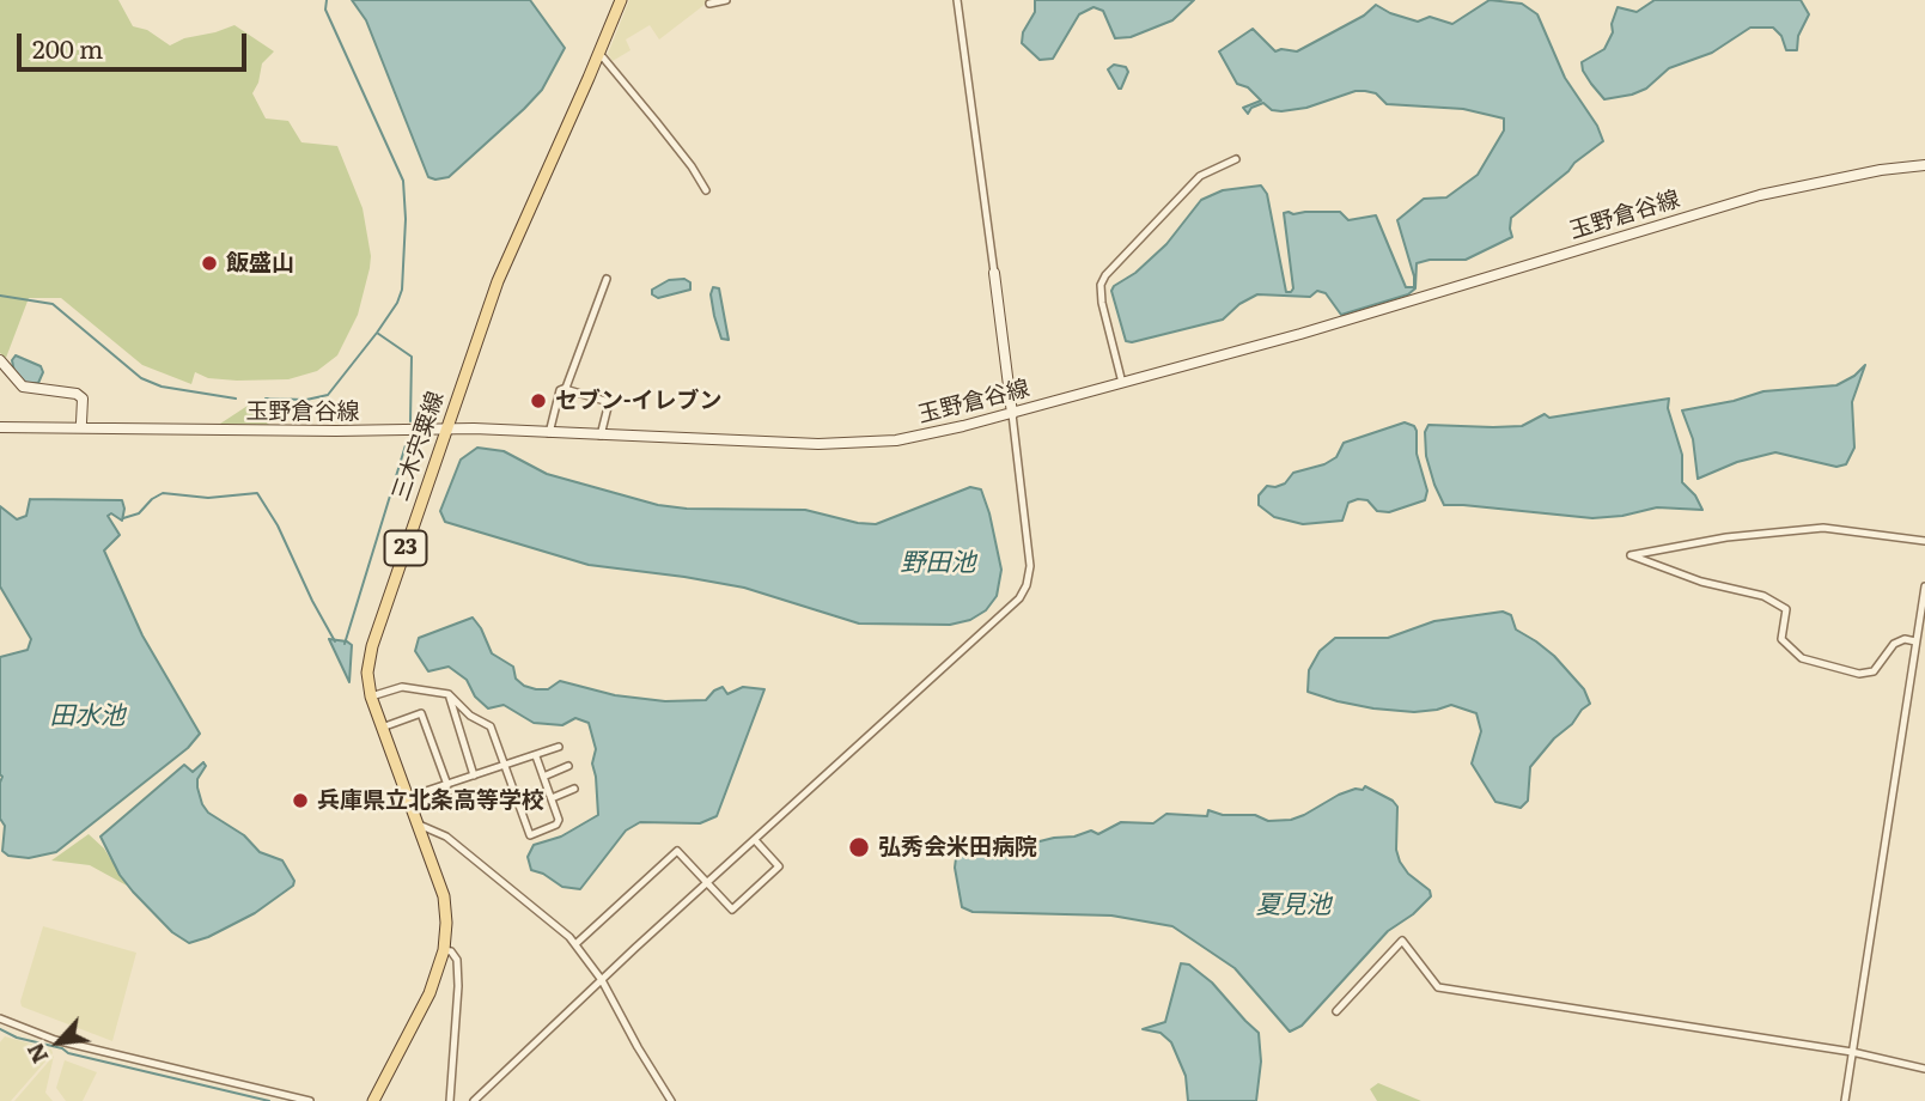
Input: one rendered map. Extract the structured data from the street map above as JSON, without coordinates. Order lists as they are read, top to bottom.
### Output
{
  "streets": {
    "main road": ["玉野倉谷線", "三木宍粟線", "23"]
  },
  "crossings": [
    ["玉野倉谷線", "三木宍粟線"]
  ],
  "water": ["野田池", "田水池", "夏見池"],
  "places": [
    "飯盛山",
    "セブン-イレブン",
    "兵庫県立北条高等学校",
    "弘秀会米田病院"
  ],
  "scale_bar": "200 m",
  "north": "bottom left"
}
